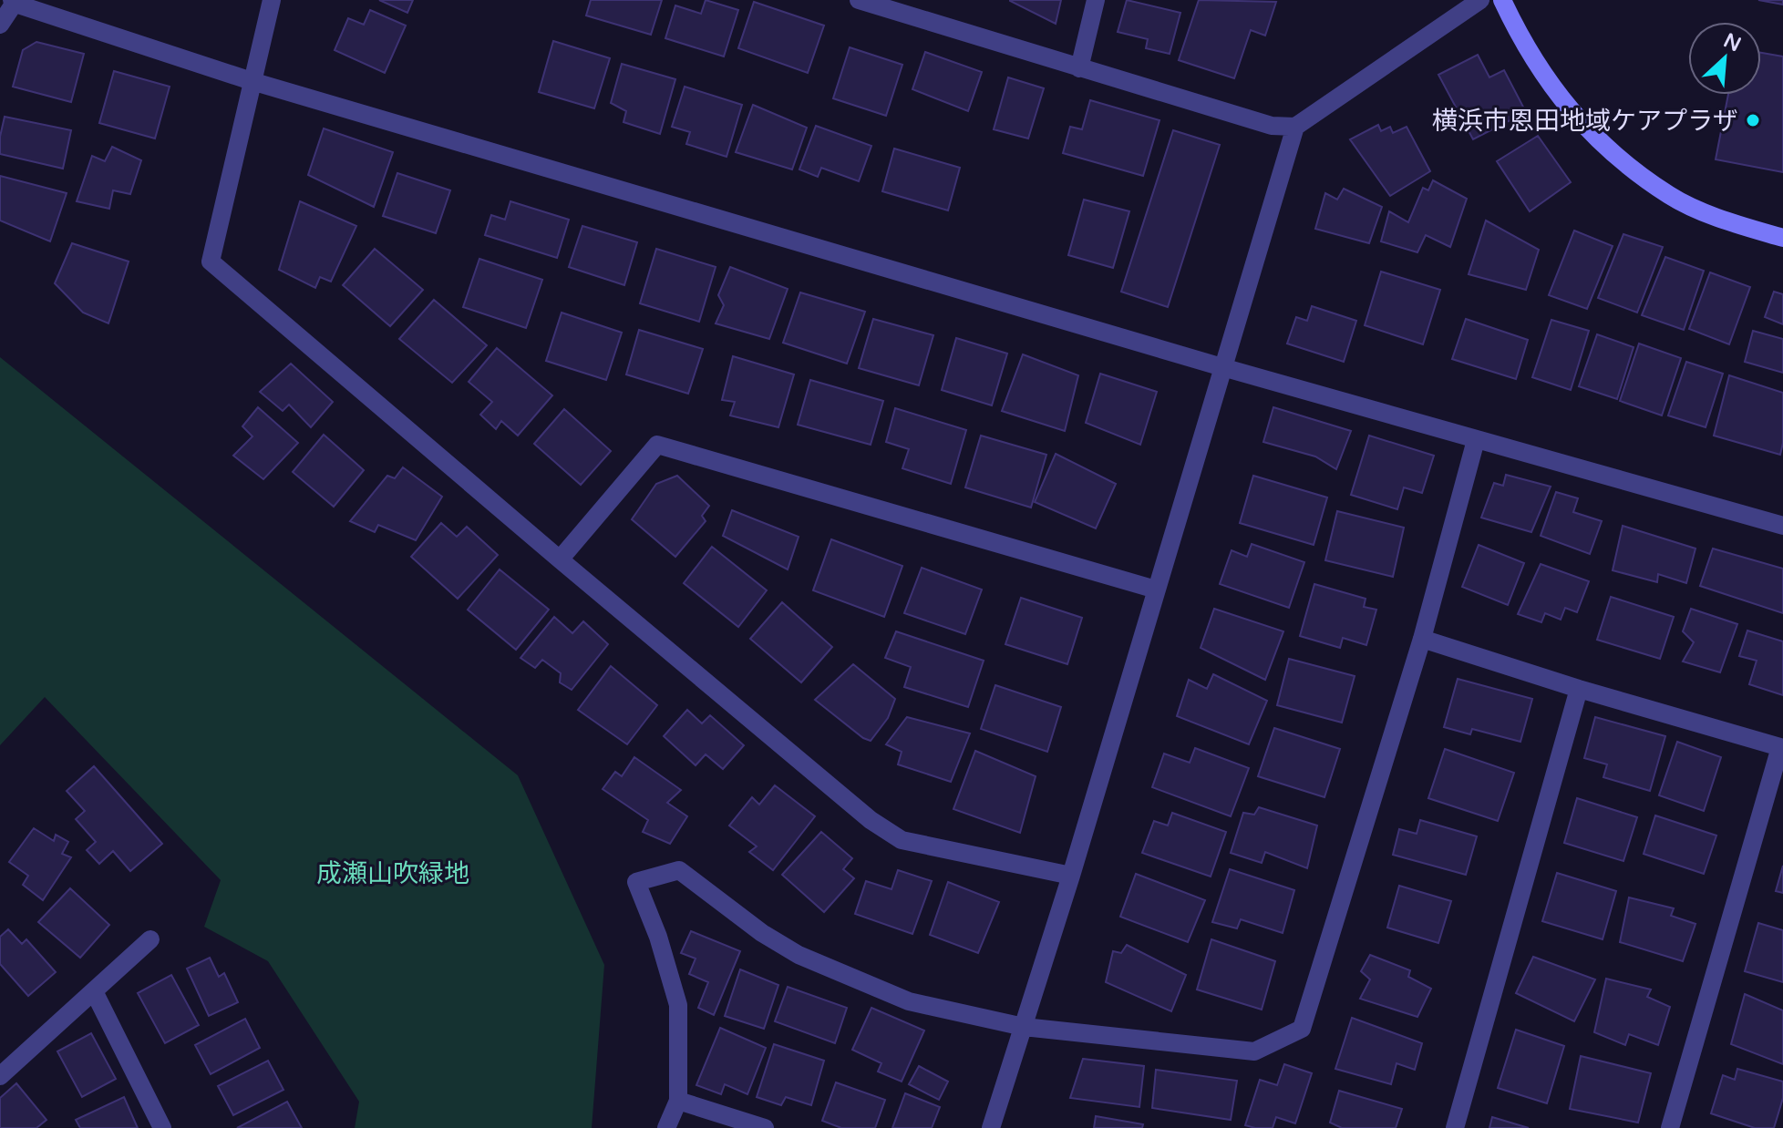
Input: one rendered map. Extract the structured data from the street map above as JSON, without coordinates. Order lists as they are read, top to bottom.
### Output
{
  "parks": ["成瀬山吹緑地"],
  "places": ["横浜市恩田地域ケアプラザ"],
  "north": "top right"
}
